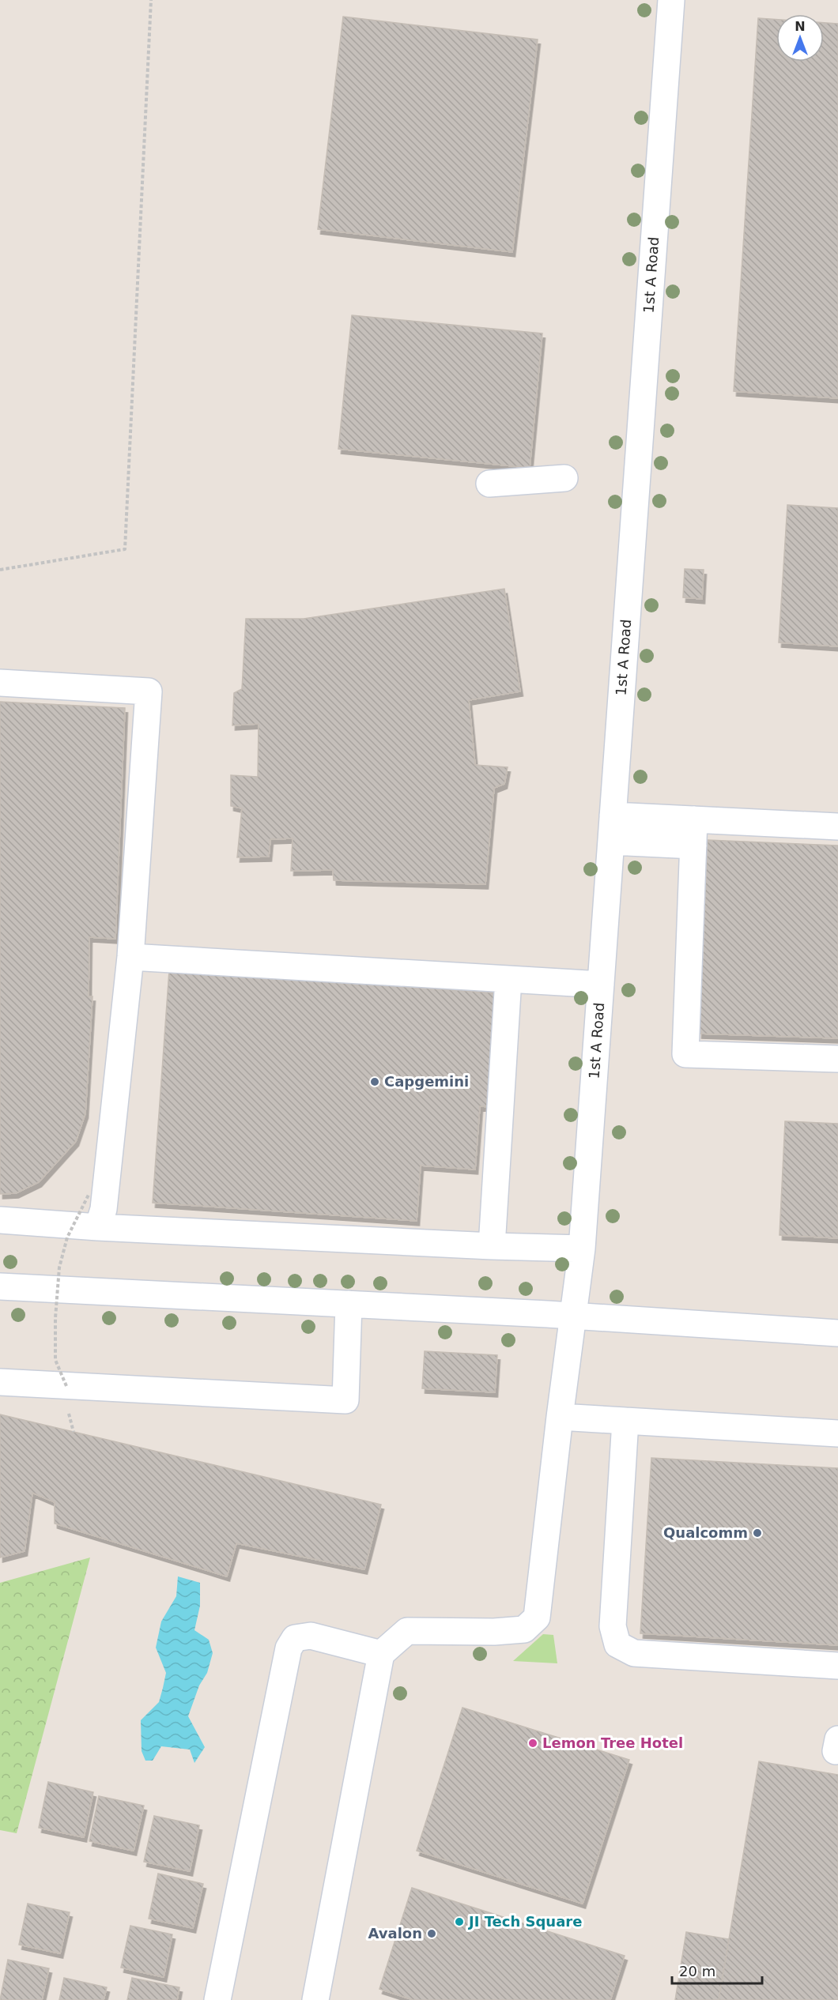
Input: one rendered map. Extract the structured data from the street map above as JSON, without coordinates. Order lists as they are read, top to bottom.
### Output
{
  "streets": {
    "street": ["1st A Road"]
  },
  "places": [
    "Capgemini",
    "Qualcomm",
    "Lemon Tree Hotel",
    "JI Tech Square",
    "Avalon"
  ],
  "scale_bar": "20 m",
  "north": "top"
}
